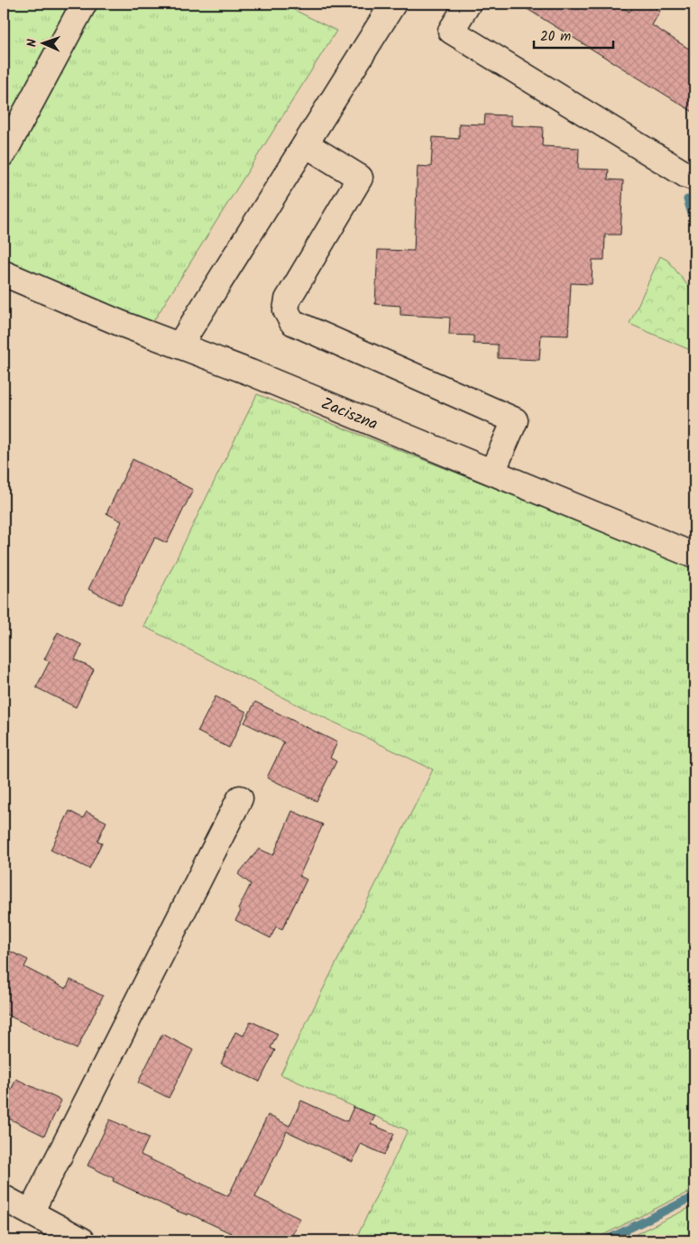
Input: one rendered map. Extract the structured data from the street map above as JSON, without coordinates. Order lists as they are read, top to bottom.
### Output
{
  "streets": {
    "street": ["Zaciszna"]
  },
  "scale_bar": "20 m",
  "north": "left"
}
